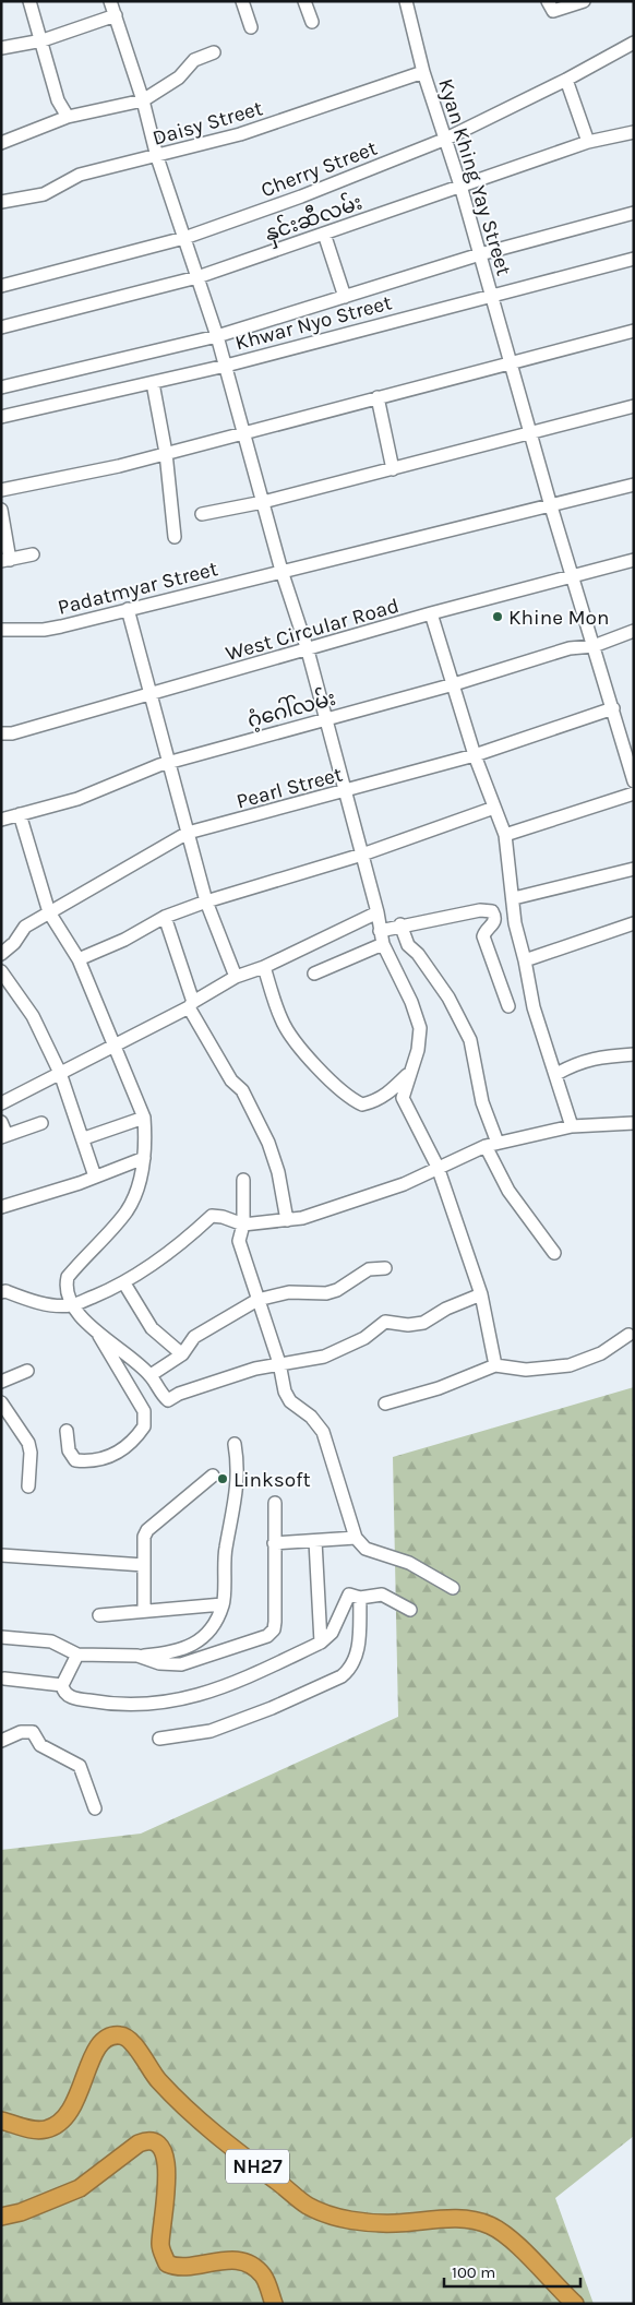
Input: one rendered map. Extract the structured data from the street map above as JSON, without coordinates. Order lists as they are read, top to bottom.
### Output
{
  "streets": {
    "highway": ["NH27"],
    "street": [
      "Daisy Street",
      "Cherry Street",
      "Kyan Khing Yay Street",
      "နှင်းဆီလမ်း",
      "Khwar Nyo Street",
      "Padatmyar Street",
      "West Circular Road",
      "ဂံ့ဂေါ်လမ်း",
      "Pearl Street"
    ]
  },
  "crossings": [
    ["Daisy Street", "Kyan Khing Yay Street"],
    ["Cherry Street", "Kyan Khing Yay Street"],
    ["Kyan Khing Yay Street", "နှင်းဆီလမ်း"],
    ["Kyan Khing Yay Street", "Khwar Nyo Street"],
    ["Kyan Khing Yay Street", "Padatmyar Street"],
    ["Kyan Khing Yay Street", "West Circular Road"],
    ["Kyan Khing Yay Street", "ဂံ့ဂေါ်လမ်း"],
    ["Kyan Khing Yay Street", "Pearl Street"]
  ],
  "places": ["Khine Mon", "Linksoft"],
  "scale_bar": "100 m"
}
